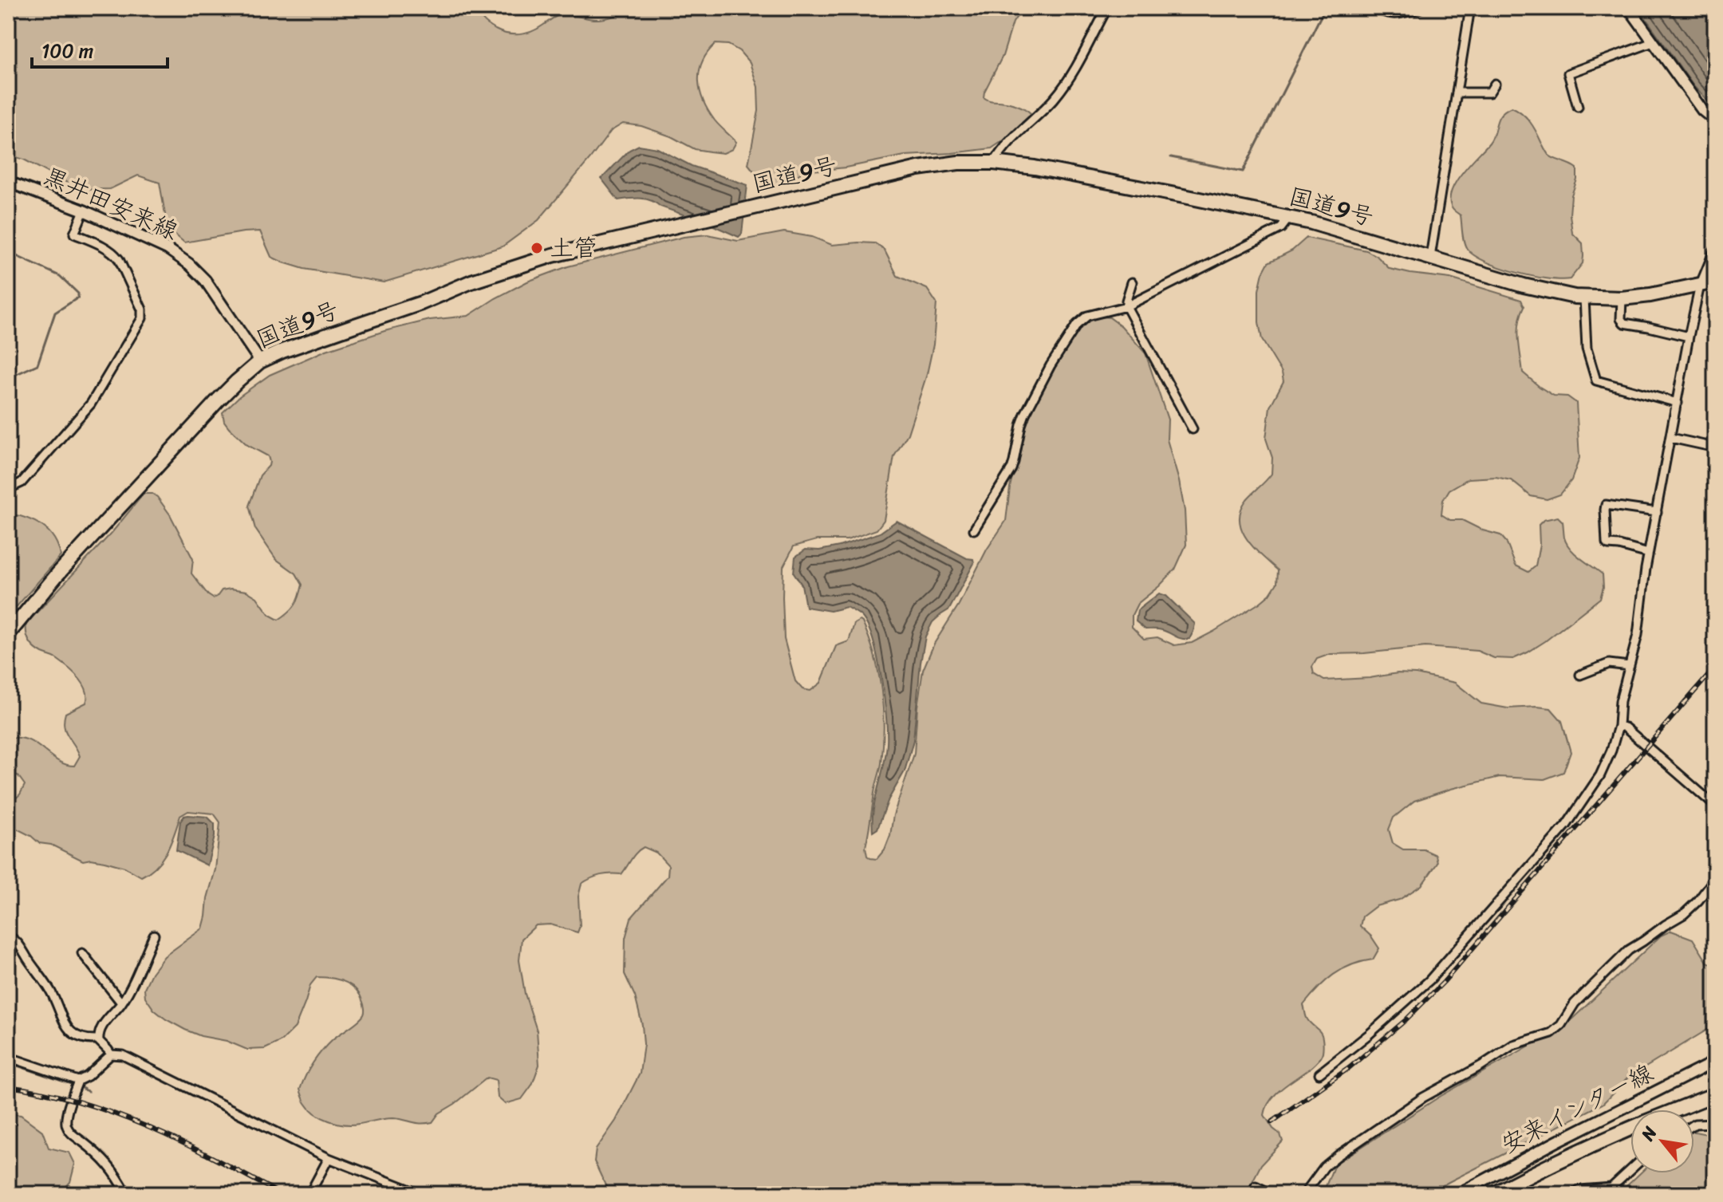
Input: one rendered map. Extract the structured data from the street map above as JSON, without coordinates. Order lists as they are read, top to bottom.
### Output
{
  "streets": {
    "highway": ["国道9号"],
    "main road": ["黒井田安来線", "安来インター線"]
  },
  "crossings": [
    ["国道9号", "黒井田安来線"]
  ],
  "places": ["土管"],
  "scale_bar": "100 m",
  "north": "top left"
}
